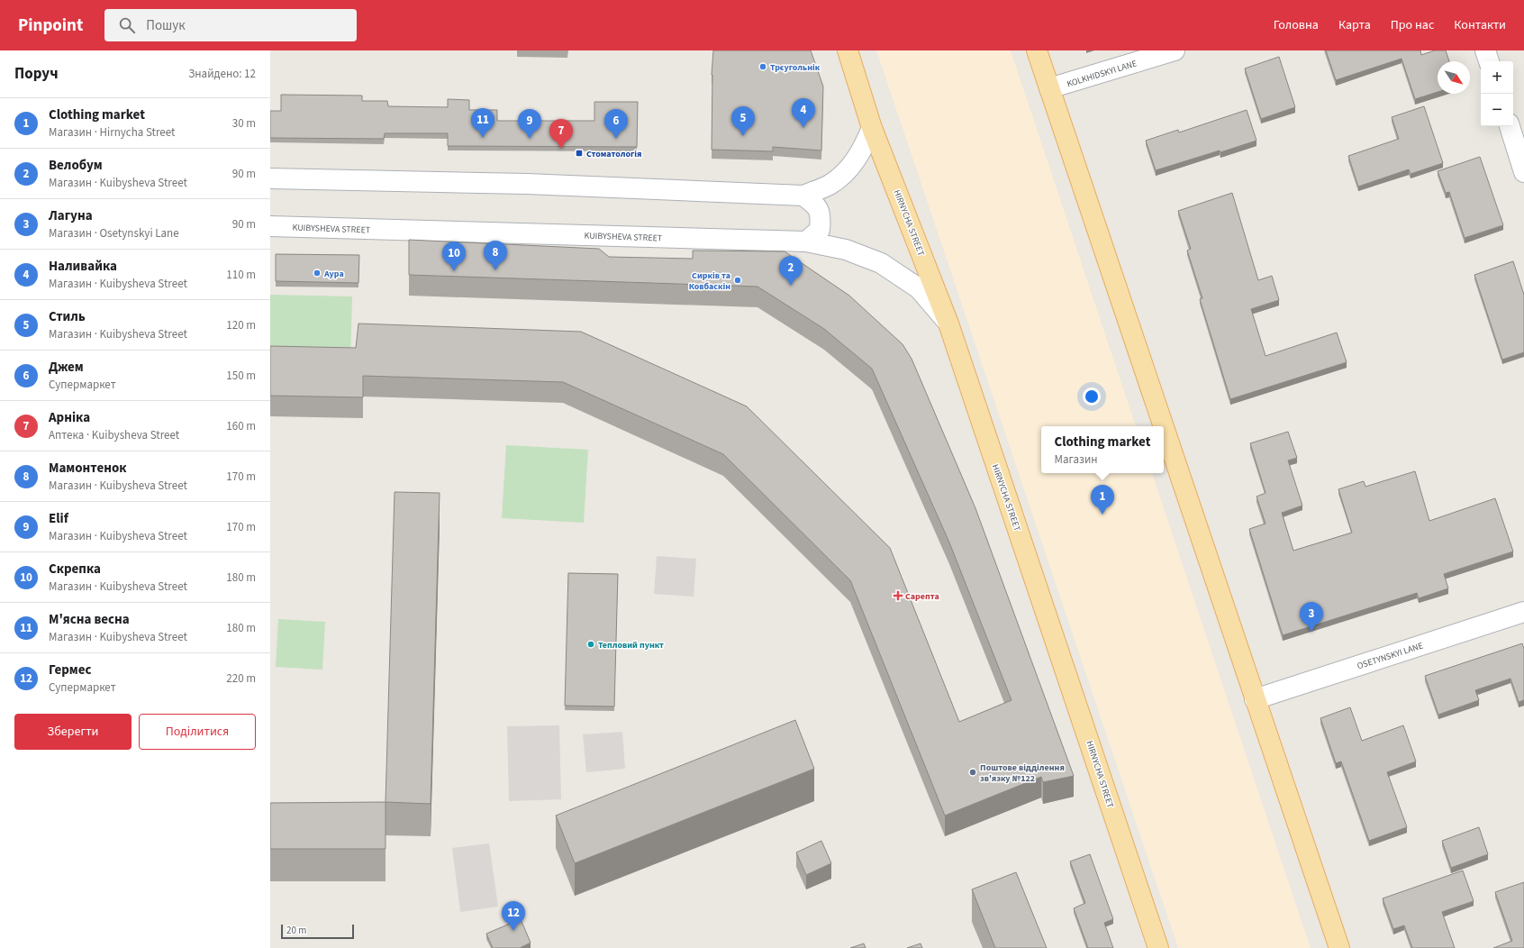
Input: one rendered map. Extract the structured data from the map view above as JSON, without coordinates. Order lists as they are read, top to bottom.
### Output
{
  "streets": {
    "main road": [
      "KOLKHIDSKYI LANE",
      "HIRNYCHA STREET",
      "KUIBYSHEVA STREET",
      "OSETYNSKYI LANE"
    ]
  },
  "crossings": [
    ["HIRNYCHA STREET", "KUIBYSHEVA STREET"]
  ],
  "places": {
    "other": [
      "Трєугольнік",
      "Аура",
      "Сирків та Ковбаскін",
      "Тепловий пункт",
      "Поштове відділення зв'язку №122"
    ],
    "transit": ["Стоматологія"],
    "health": ["Сарепта"]
  },
  "scale_bar": "20 m",
  "north": "bottom right",
  "page": {
    "header": "Pinpoint",
    "search": "Пошук",
    "nav": [
      "Головна",
      "Карта",
      "Про нас",
      "Контакти"
    ],
    "heading": ["Поруч", "Знайдено: 12"],
    "map_buttons": ["+", "−"],
    "list": [
      {
        "mark": "1",
        "name": "Clothing market",
        "note": "Магазин · Hirnycha Street",
        "value": "30 m"
      },
      {
        "mark": "2",
        "name": "Велобум",
        "note": "Магазин · Kuibysheva Street",
        "value": "90 m"
      },
      {
        "mark": "3",
        "name": "Лагуна",
        "note": "Магазин · Osetynskyi Lane",
        "value": "90 m"
      },
      {
        "mark": "4",
        "name": "Наливайка",
        "note": "Магазин · Kuibysheva Street",
        "value": "110 m"
      },
      {
        "mark": "5",
        "name": "Стиль",
        "note": "Магазин · Kuibysheva Street",
        "value": "120 m"
      },
      {
        "mark": "6",
        "name": "Джем",
        "note": "Супермаркет",
        "value": "150 m"
      },
      {
        "mark": "7",
        "name": "Арніка",
        "note": "Аптека · Kuibysheva Street",
        "value": "160 m"
      },
      {
        "mark": "8",
        "name": "Мамонтенок",
        "note": "Магазин · Kuibysheva Street",
        "value": "170 m"
      },
      {
        "mark": "9",
        "name": "Elif",
        "note": "Магазин · Kuibysheva Street",
        "value": "170 m"
      },
      {
        "mark": "10",
        "name": "Скрепка",
        "note": "Магазин · Kuibysheva Street",
        "value": "180 m"
      },
      {
        "mark": "11",
        "name": "М'ясна весна",
        "note": "Магазин · Kuibysheva Street",
        "value": "180 m"
      },
      {
        "mark": "12",
        "name": "Гермес",
        "note": "Супермаркет",
        "value": "220 m"
      }
    ],
    "pins": [
      "4",
      "5",
      "11",
      "6",
      "9",
      "7",
      "8",
      "10",
      "2",
      "1",
      "3",
      "12"
    ],
    "popup": ["Clothing market", "Магазин"],
    "buttons": ["Зберегти", "Поділитися"],
    "scale": "20 m"
  }
}
